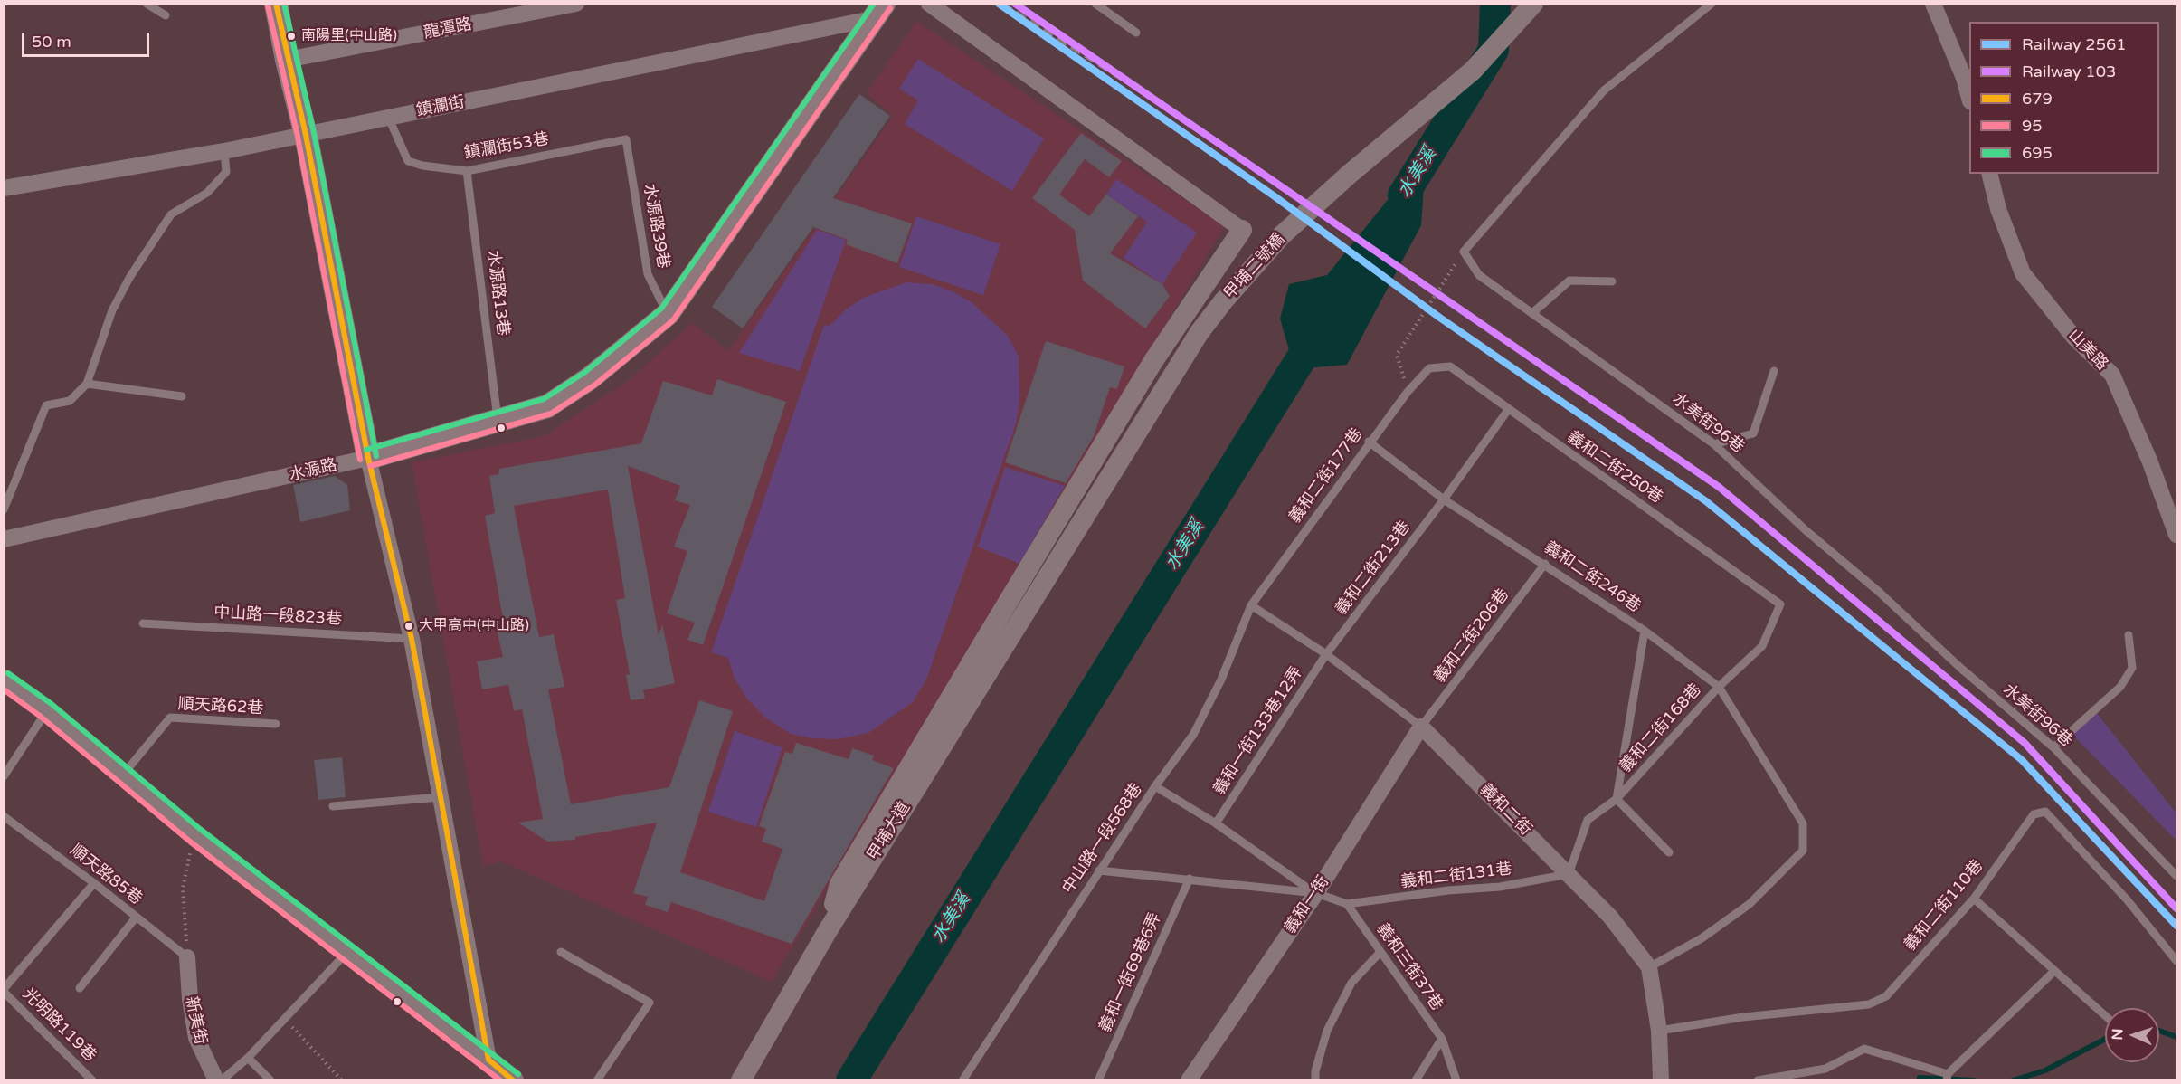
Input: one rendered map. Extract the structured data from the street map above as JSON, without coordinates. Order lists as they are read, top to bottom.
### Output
{
  "streets": {
    "main road": ["水源路"],
    "street": [
      "龍潭路",
      "鎮瀾街",
      "甲埔二號橋",
      "山美路",
      "義和二街",
      "甲埔大道",
      "義和一街",
      "新美街"
    ],
    "lane": [
      "鎮瀾街53巷",
      "水源路39巷",
      "水源路13巷",
      "水美街96巷",
      "義和二街250巷",
      "義和二街177巷",
      "義和二街213巷",
      "義和二街246巷",
      "中山路一段823巷",
      "義和二街206巷",
      "順天路62巷",
      "義和二街168巷",
      "義和一街133巷12弄",
      "中山路一段568巷",
      "順天路85巷",
      "義和二街131巷",
      "義和二街110巷",
      "義和三街37巷",
      "義和一街69巷6弄",
      "光明路119巷"
    ]
  },
  "crossings": [
    ["鎮瀾街", "鎮瀾街53巷"],
    ["鎮瀾街", "水源路"],
    ["鎮瀾街53巷", "水源路39巷"],
    ["鎮瀾街53巷", "水源路13巷"],
    ["水源路39巷", "水源路"],
    ["甲埔二號橋", "甲埔大道"],
    ["水源路13巷", "水源路"],
    ["義和二街250巷", "義和二街177巷"],
    ["義和二街250巷", "義和二街213巷"],
    ["義和二街250巷", "義和二街168巷"],
    ["義和二街177巷", "義和二街"],
    ["義和二街177巷", "中山路一段568巷"],
    ["義和二街213巷", "義和二街246巷"],
    ["義和二街213巷", "義和一街133巷12弄"],
    ["義和二街213巷", "義和二街"],
    ["義和二街246巷", "義和二街206巷"],
    ["義和二街246巷", "義和二街168巷"],
    ["義和二街206巷", "義和二街"],
    ["義和二街206巷", "義和一街"],
    ["義和二街168巷", "義和二街"],
    ["義和二街168巷", "義和二街131巷"],
    ["義和一街133巷12弄", "義和二街"],
    ["義和二街", "中山路一段568巷"],
    ["義和二街", "義和二街131巷"],
    ["義和二街", "義和一街"],
    ["義和二街", "義和二街110巷"],
    ["順天路85巷", "新美街"],
    ["義和二街131巷", "義和三街37巷"]
  ],
  "water": ["水美溪"],
  "places": ["南陽里(中山路)", "大甲高中(中山路)"],
  "lines": [
    "rail line 2561",
    "rail line 103",
    "transit line 679",
    "transit line 695",
    "transit line 95"
  ],
  "legend": [
    "Railway 2561",
    "Railway 103",
    "679",
    "95",
    "695"
  ],
  "scale_bar": "50 m",
  "north": "left"
}
